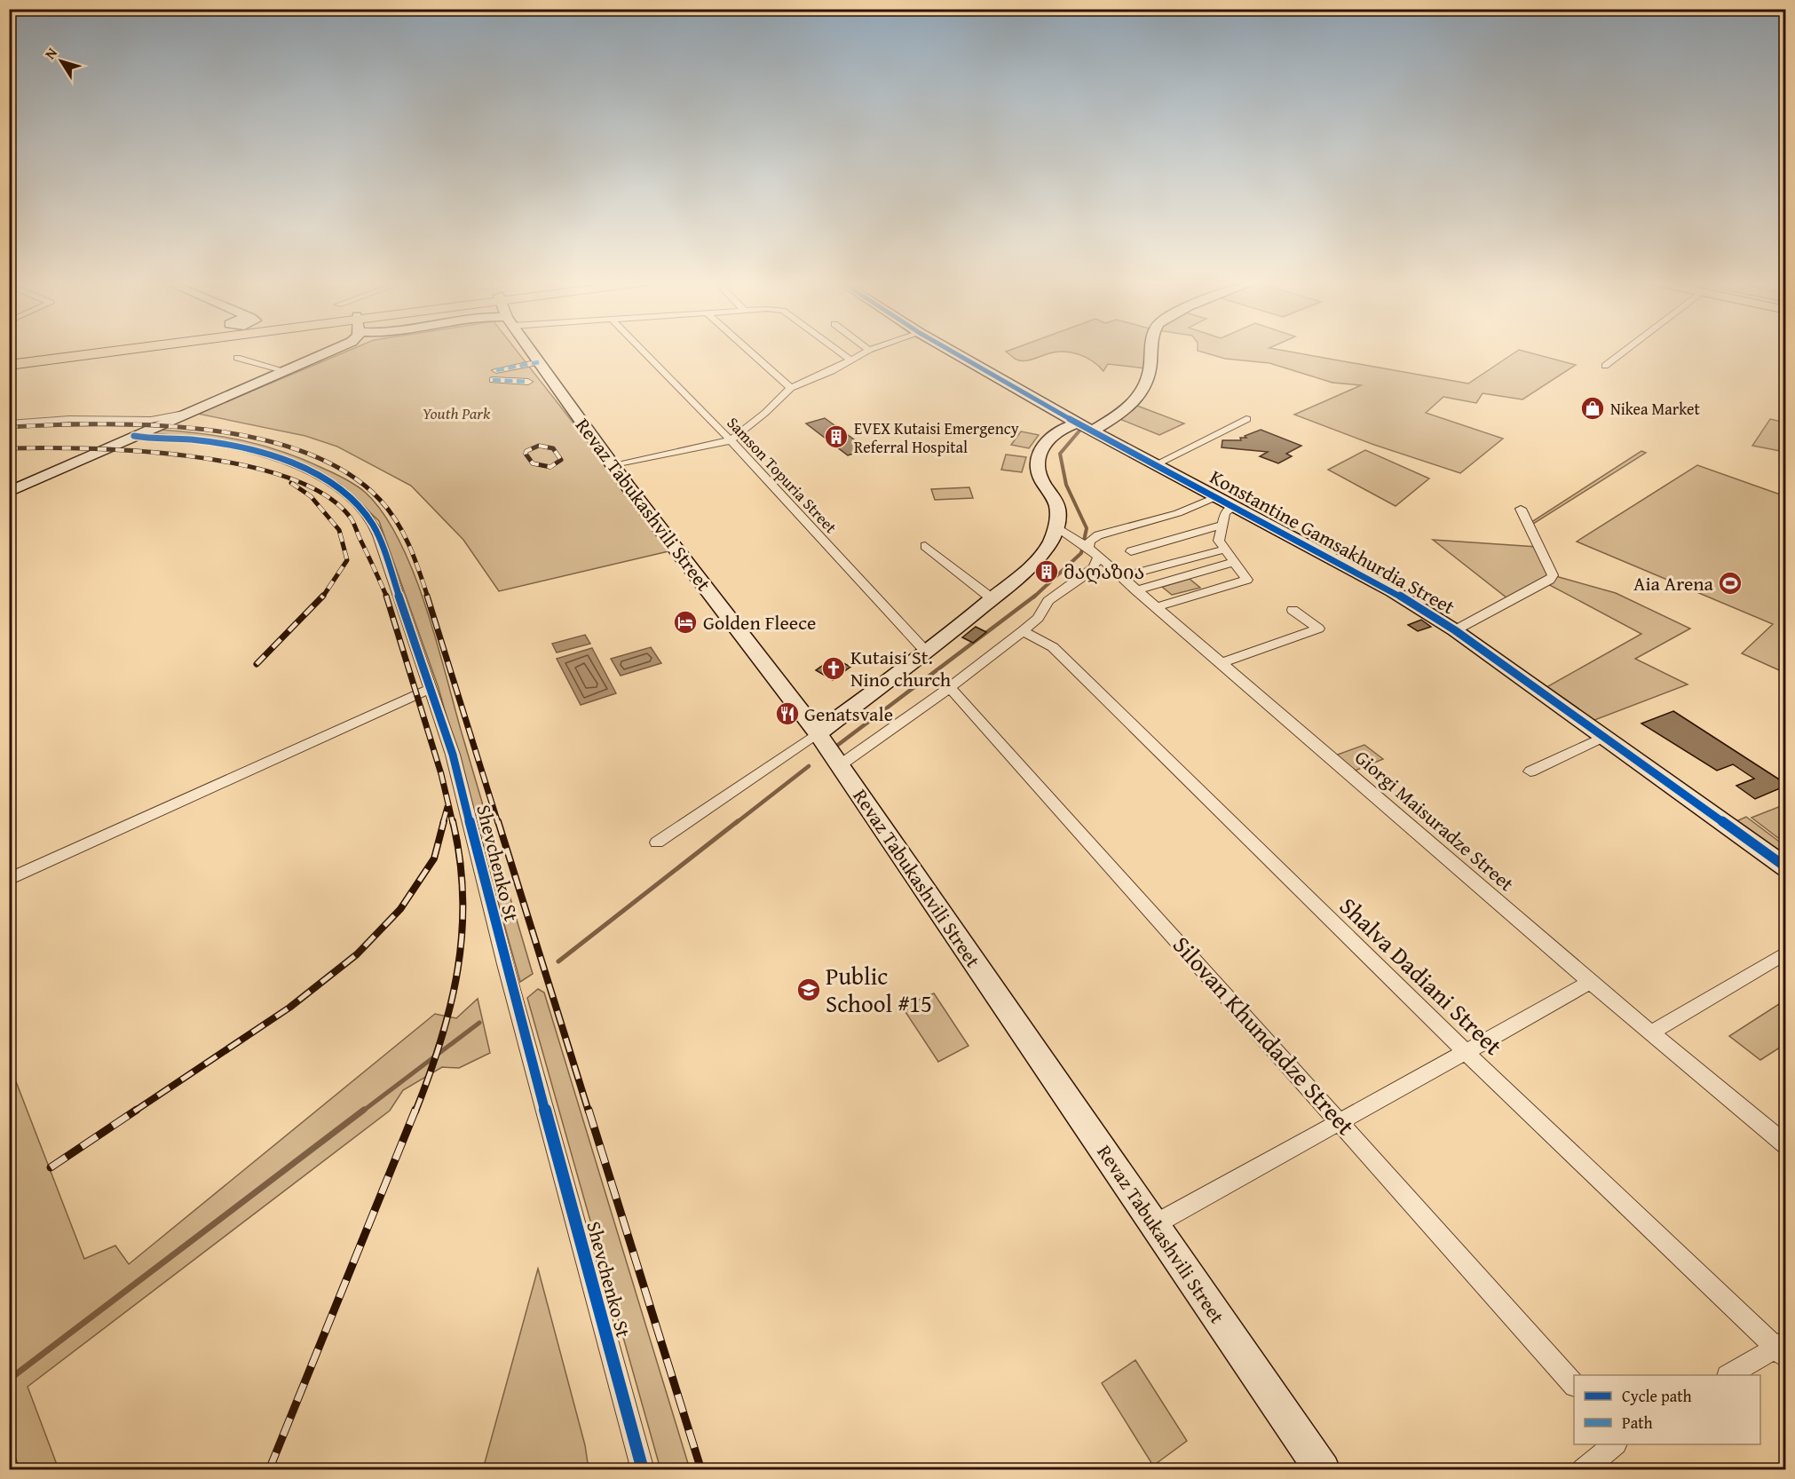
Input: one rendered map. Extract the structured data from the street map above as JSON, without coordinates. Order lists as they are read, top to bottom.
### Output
{
  "streets": {
    "street": [
      "Samson Topuria Street",
      "Revaz Tabukashvili Street",
      "Konstantine Gamsakhurdia Street",
      "Giorgi Maisuradze Street",
      "Shevchenko St",
      "Shalva Dadiani Street",
      "Silovan Khundadze Street"
    ]
  },
  "parks": ["Youth Park"],
  "places": {
    "shop": ["Nikea Market"],
    "building": ["EVEX Kutaisi Emergency Referral Hospital", "მაღაზია"],
    "sports": ["Aia Arena"],
    "hotel": ["Golden Fleece"],
    "church": ["Kutaisi St. Nino church"],
    "restaurant": ["Genatsvale"],
    "school or university": ["Public School #15"]
  },
  "legend": ["Cycle path", "Path"],
  "north": "top left"
}
